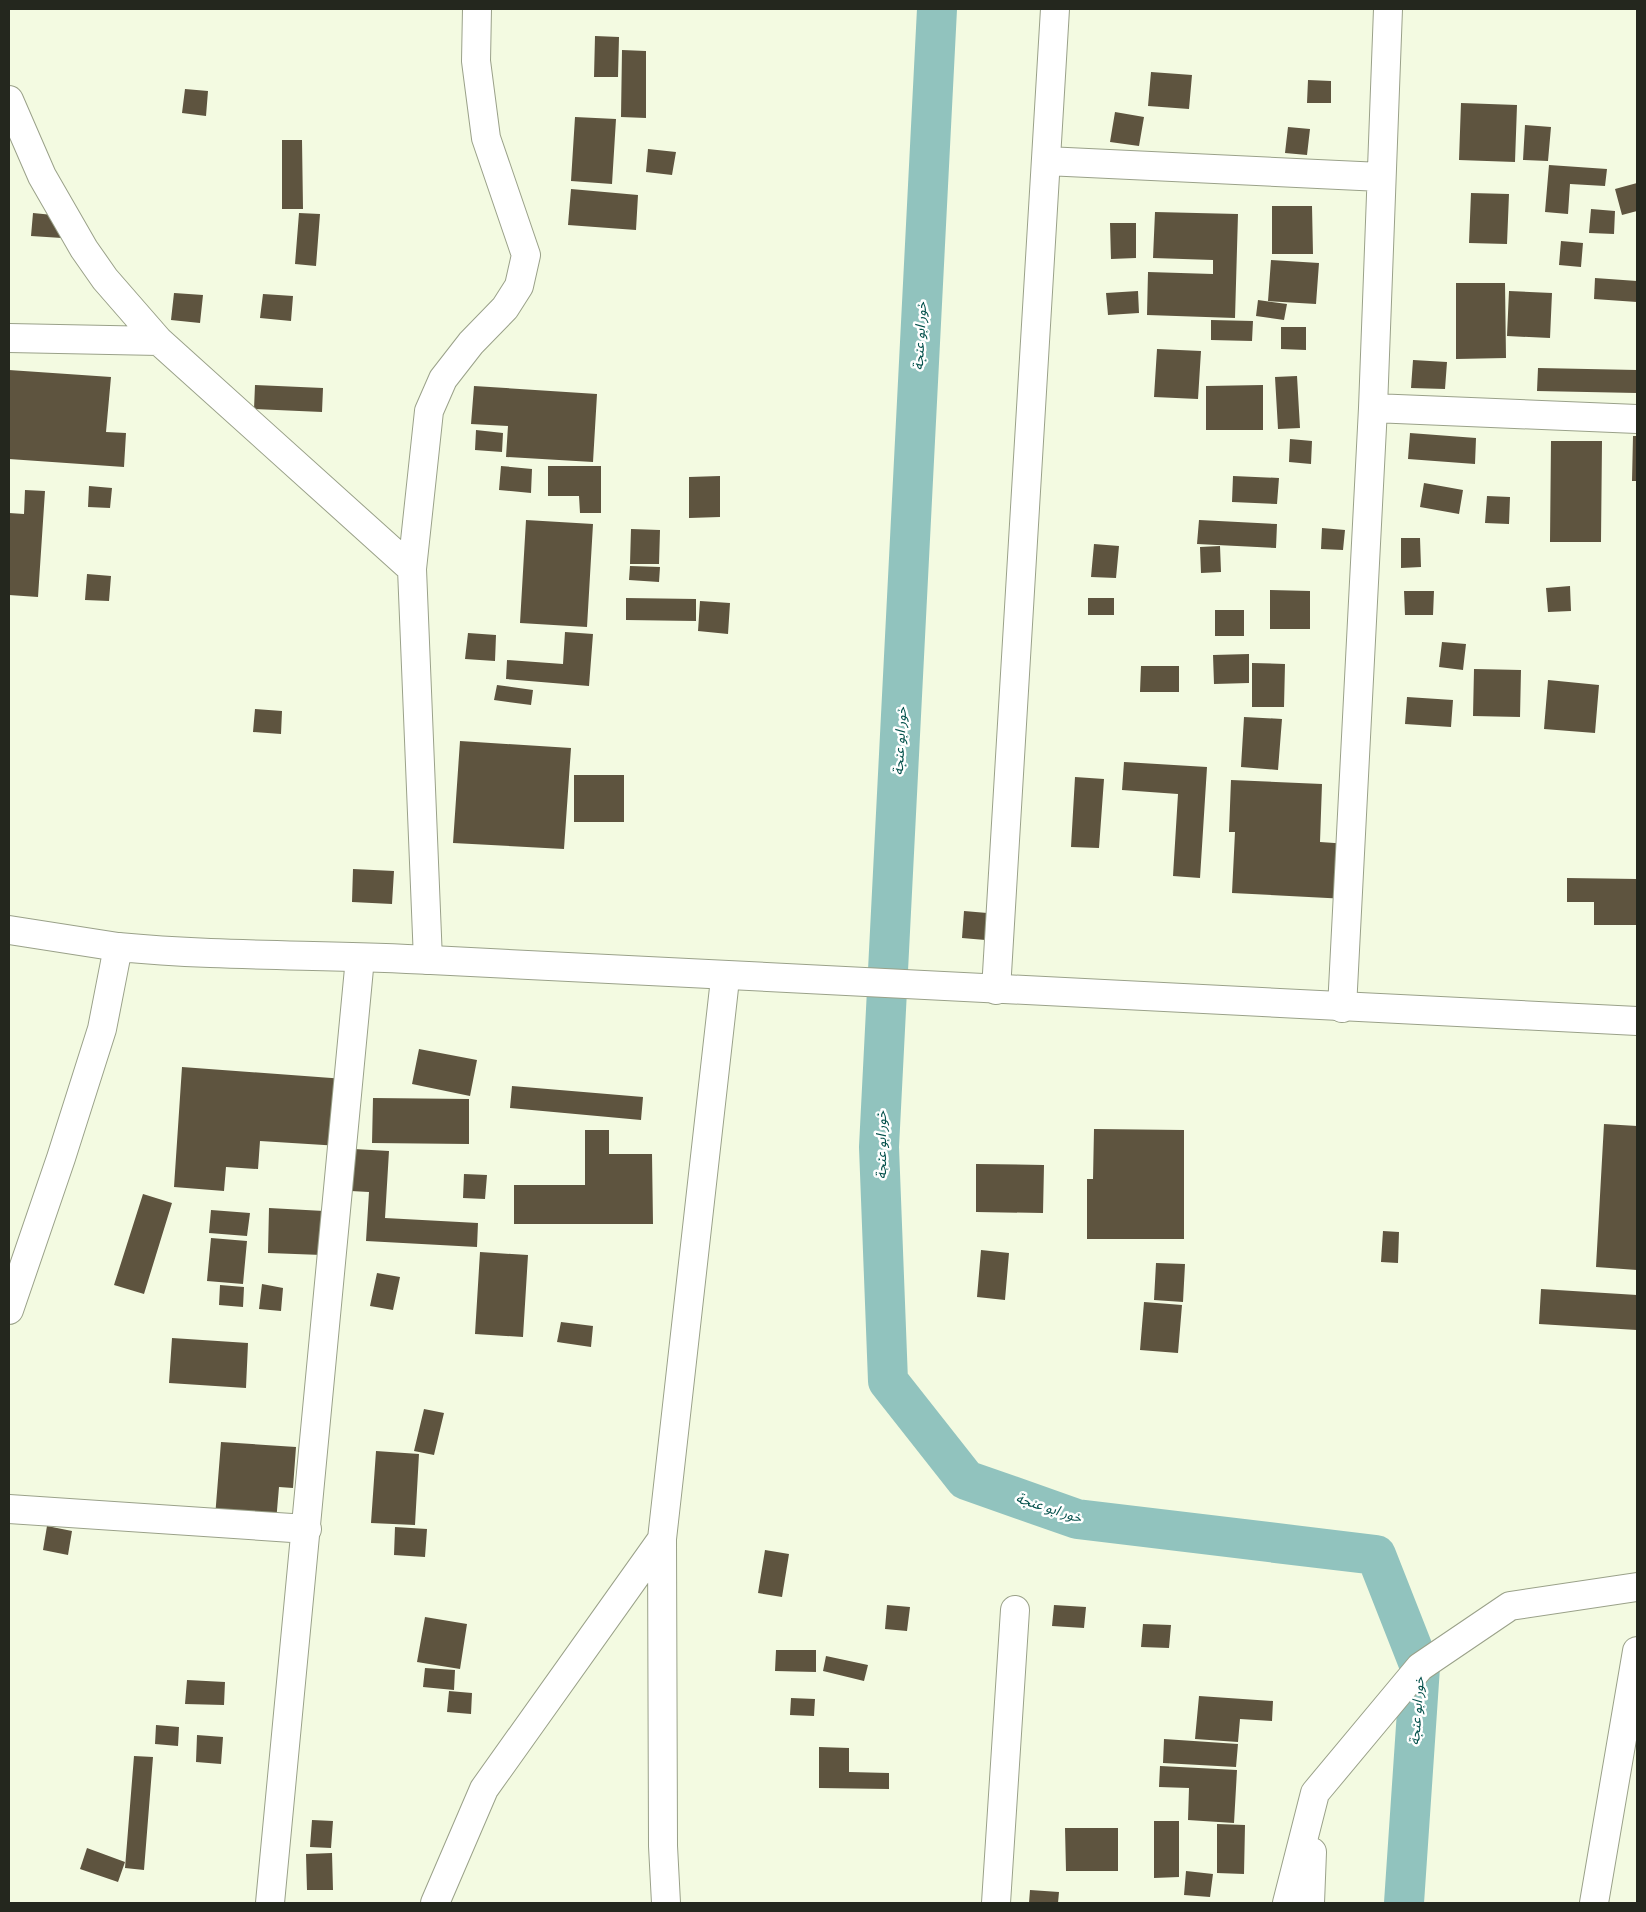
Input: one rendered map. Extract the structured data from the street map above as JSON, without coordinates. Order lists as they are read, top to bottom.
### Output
{
  "water": ["خور ابو عنجة"]
}
